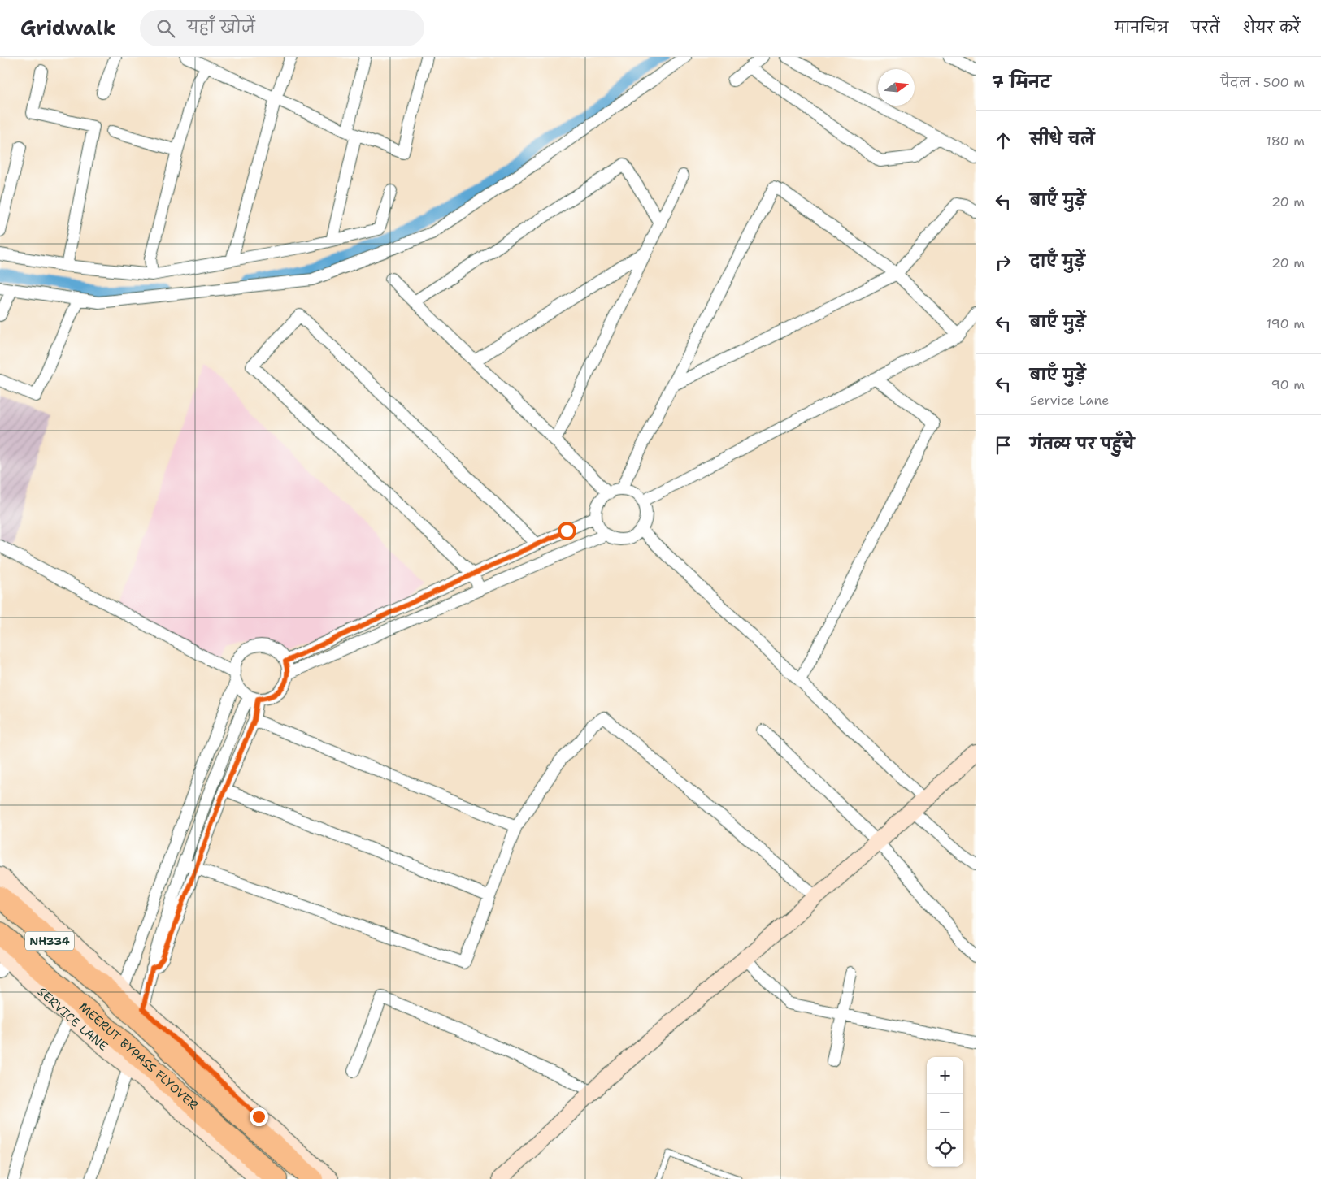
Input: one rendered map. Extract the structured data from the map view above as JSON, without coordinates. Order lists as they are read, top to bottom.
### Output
{
  "streets": {
    "highway": ["NH334", "MEERUT BYPASS FLYOVER"],
    "street": ["SERVICE LANE"]
  },
  "crossings": [
    ["NH334", "MEERUT BYPASS FLYOVER"],
    ["SERVICE LANE", "MEERUT BYPASS FLYOVER"]
  ],
  "north": "right",
  "page": {
    "header": "Gridwalk",
    "search": "यहाँ खोजें",
    "nav": ["मानचित्र", "परतें", "शेयर करें"],
    "heading": ["7 मिनट", "पैदल · 500 m"],
    "list": [
      ["सीधे चलें", "180 m"],
      ["बाएँ मुड़ें", "20 m"],
      ["दाएँ मुड़ें", "20 m"],
      ["बाएँ मुड़ें", "190 m"],
      ["बाएँ मुड़ें", "Service Lane", "90 m"],
      "गंतव्य पर पहुँचे"
    ],
    "map_buttons": ["+", "−"]
  }
}
